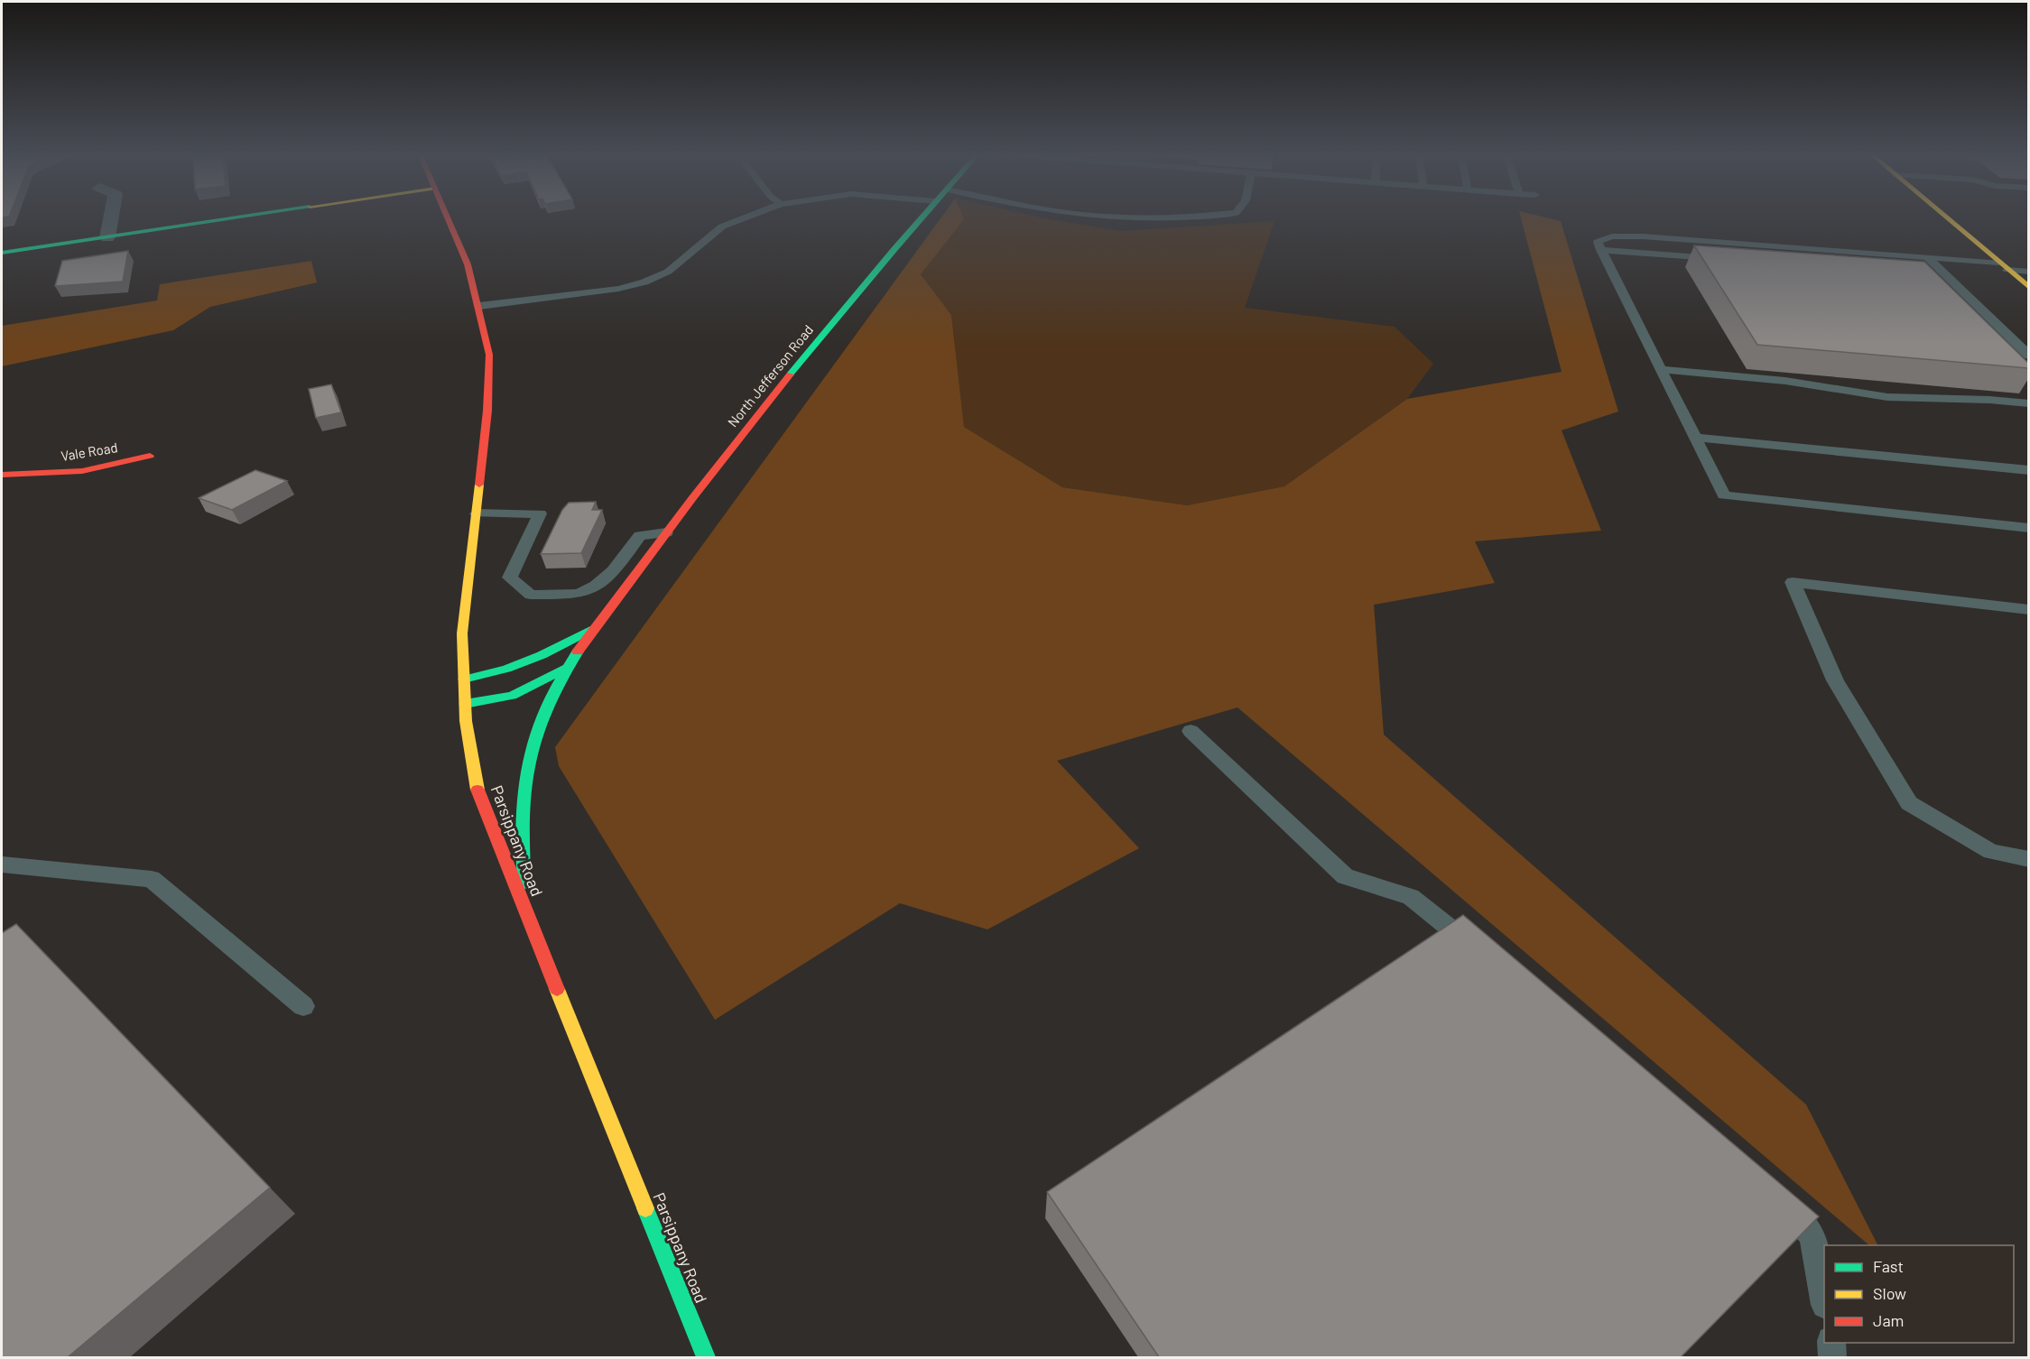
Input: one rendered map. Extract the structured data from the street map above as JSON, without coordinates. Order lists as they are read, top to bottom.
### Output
{
  "streets": {
    "street": ["North Jefferson Road", "Vale Road", "Parsippany Road"]
  },
  "crossings": [
    ["North Jefferson Road", "Parsippany Road"]
  ],
  "legend": ["Fast", "Slow", "Jam"]
}
